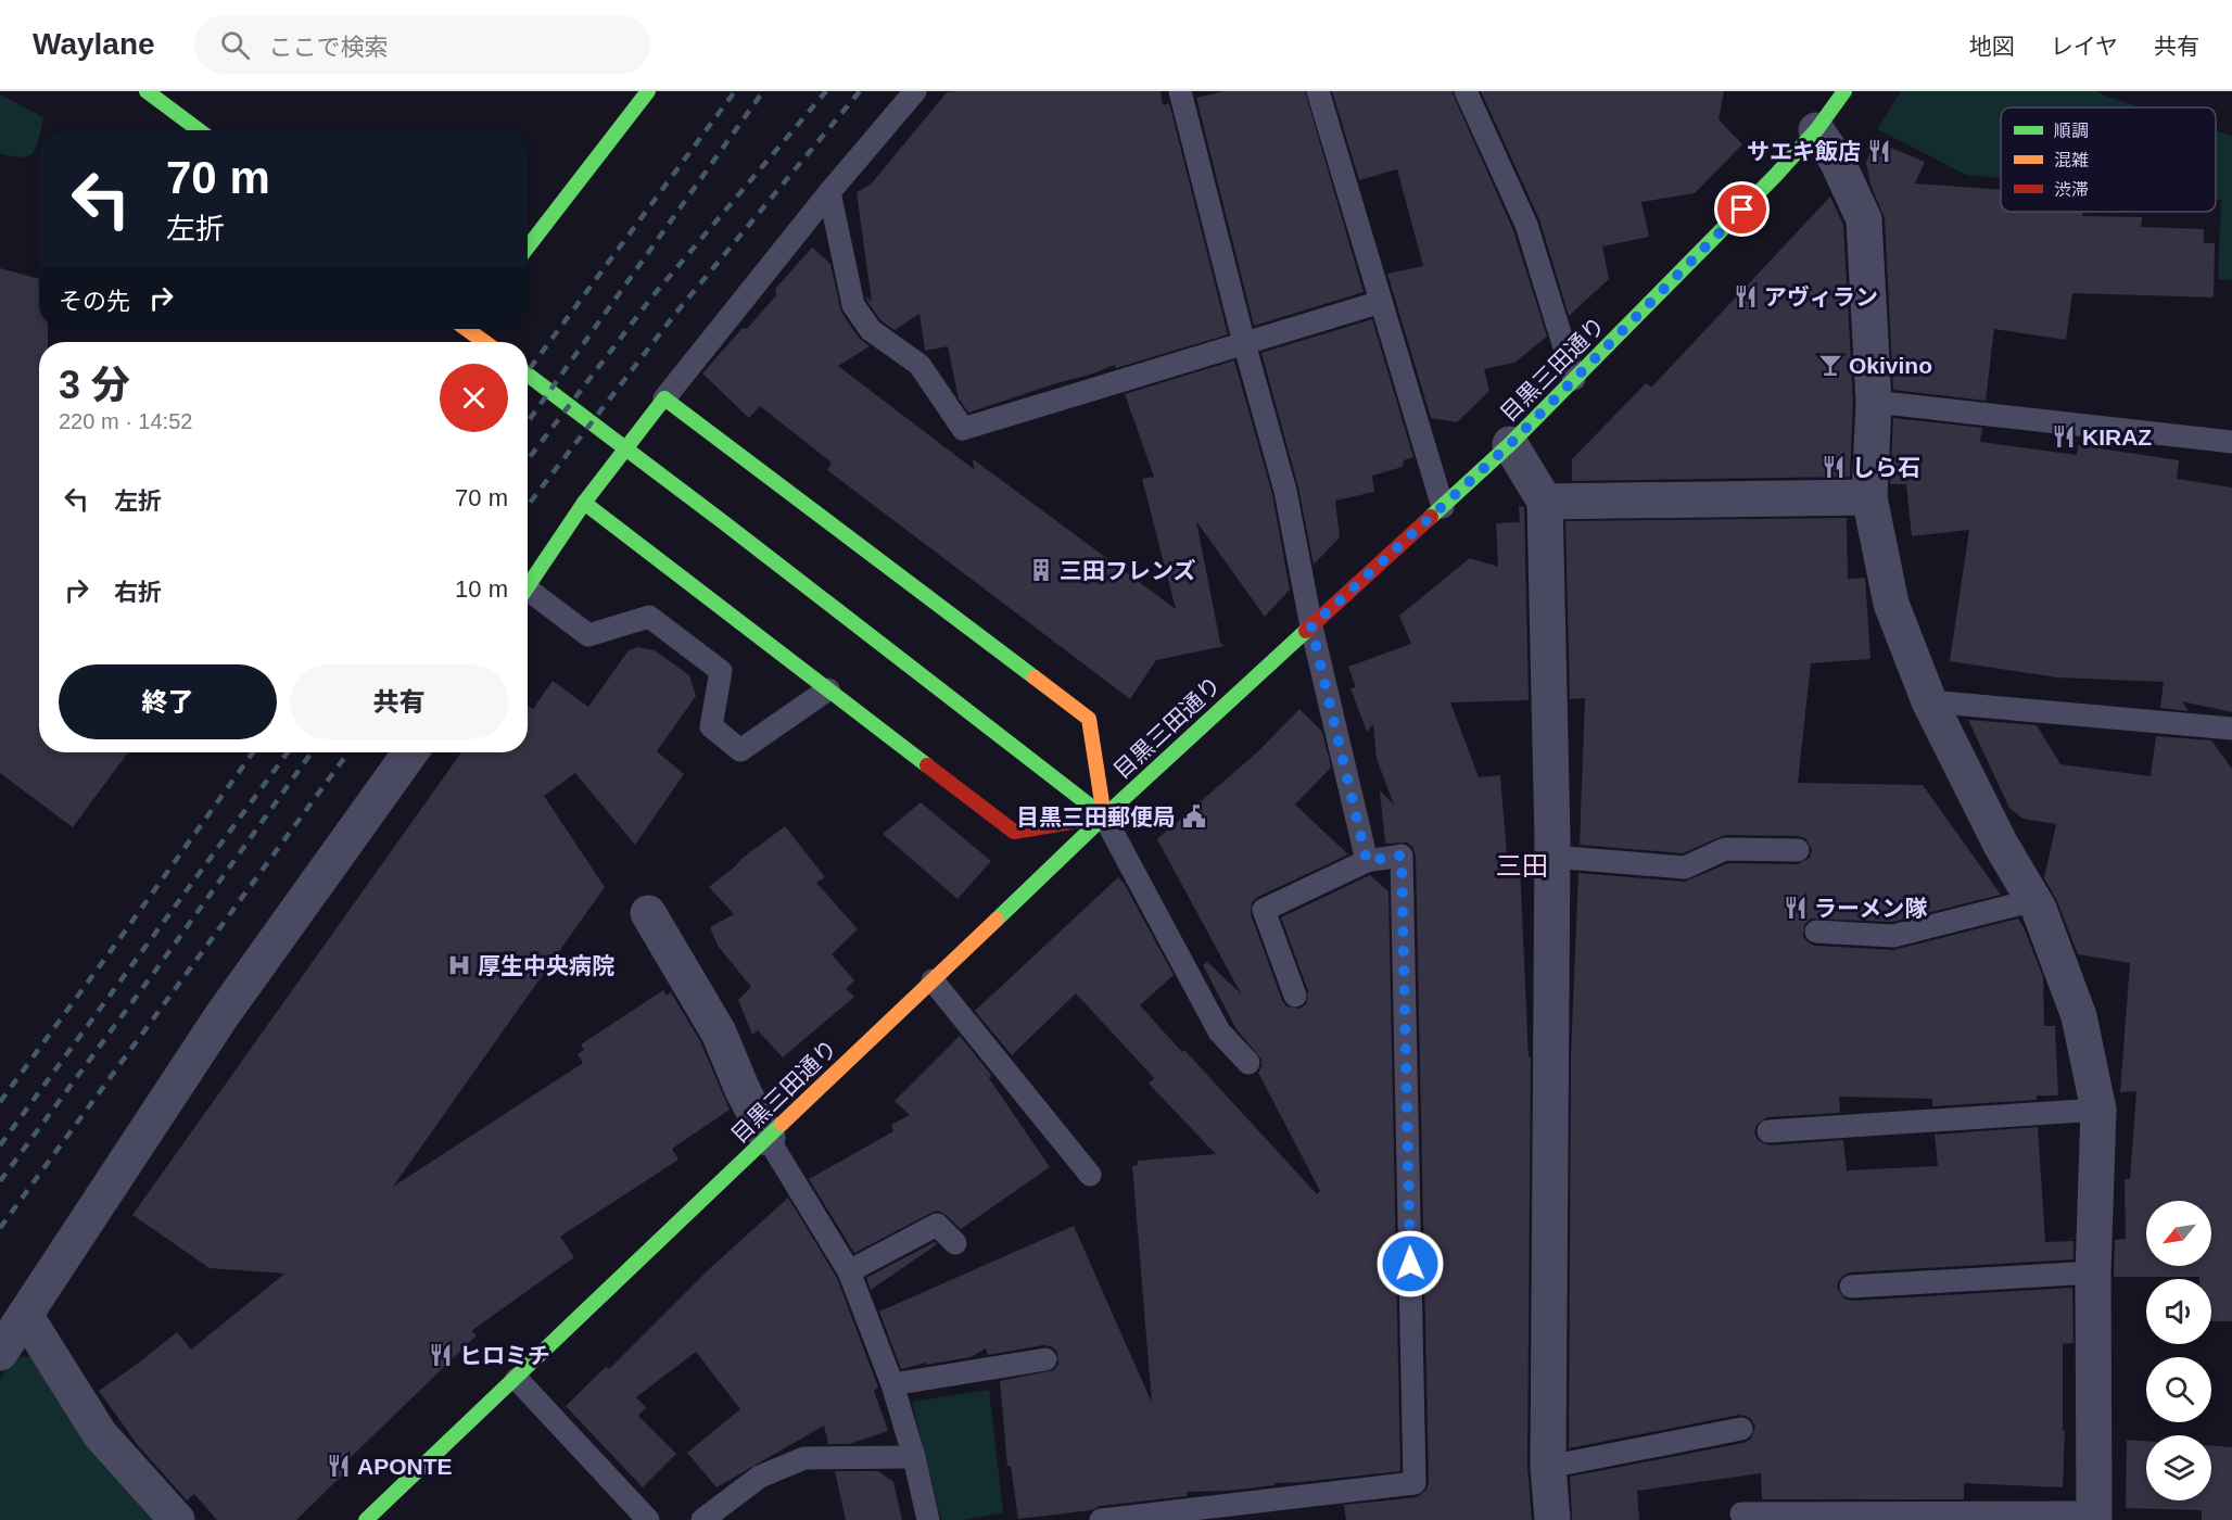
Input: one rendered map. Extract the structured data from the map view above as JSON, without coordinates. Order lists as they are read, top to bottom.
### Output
{
  "streets": {
    "street": ["目黒三田通り"]
  },
  "districts": ["三田"],
  "places": {
    "restaurant": [
      "サエキ飯店",
      "アヴィラン",
      "KIRAZ",
      "しら石",
      "ラーメン隊",
      "ヒロミチ",
      "APONTE"
    ],
    "bar": ["Okivino"],
    "building": ["三田フレンズ"],
    "public building": ["目黒三田郵便局"],
    "hospital": ["厚生中央病院"]
  },
  "legend": ["順調", "混雑", "渋滞"],
  "north": "bottom left",
  "page": {
    "header": "Waylane",
    "search": "ここで検索",
    "nav": ["地図", "レイヤ", "共有"],
    "turn": ["70 m", "左折"],
    "then": "その先",
    "heading": ["3 分", "220 m · 14:52"],
    "list": [
      {
        "name": "左折",
        "value": "70 m"
      },
      {
        "name": "右折",
        "value": "10 m"
      }
    ],
    "buttons": ["終了", "共有"]
  }
}
